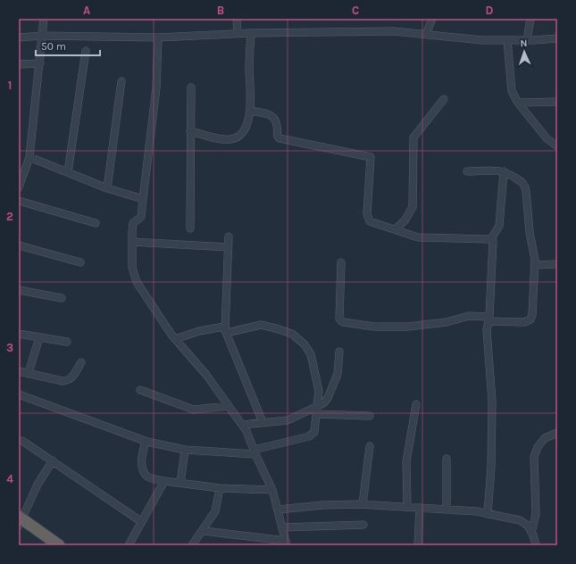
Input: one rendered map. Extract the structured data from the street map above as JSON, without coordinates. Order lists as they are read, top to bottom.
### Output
{
  "scale_bar": "50 m",
  "north": "top",
  "grid": {
    "columns": [
      "A",
      "B",
      "C",
      "D"
    ],
    "rows": [
      "1",
      "2",
      "3",
      "4"
    ]
  }
}
